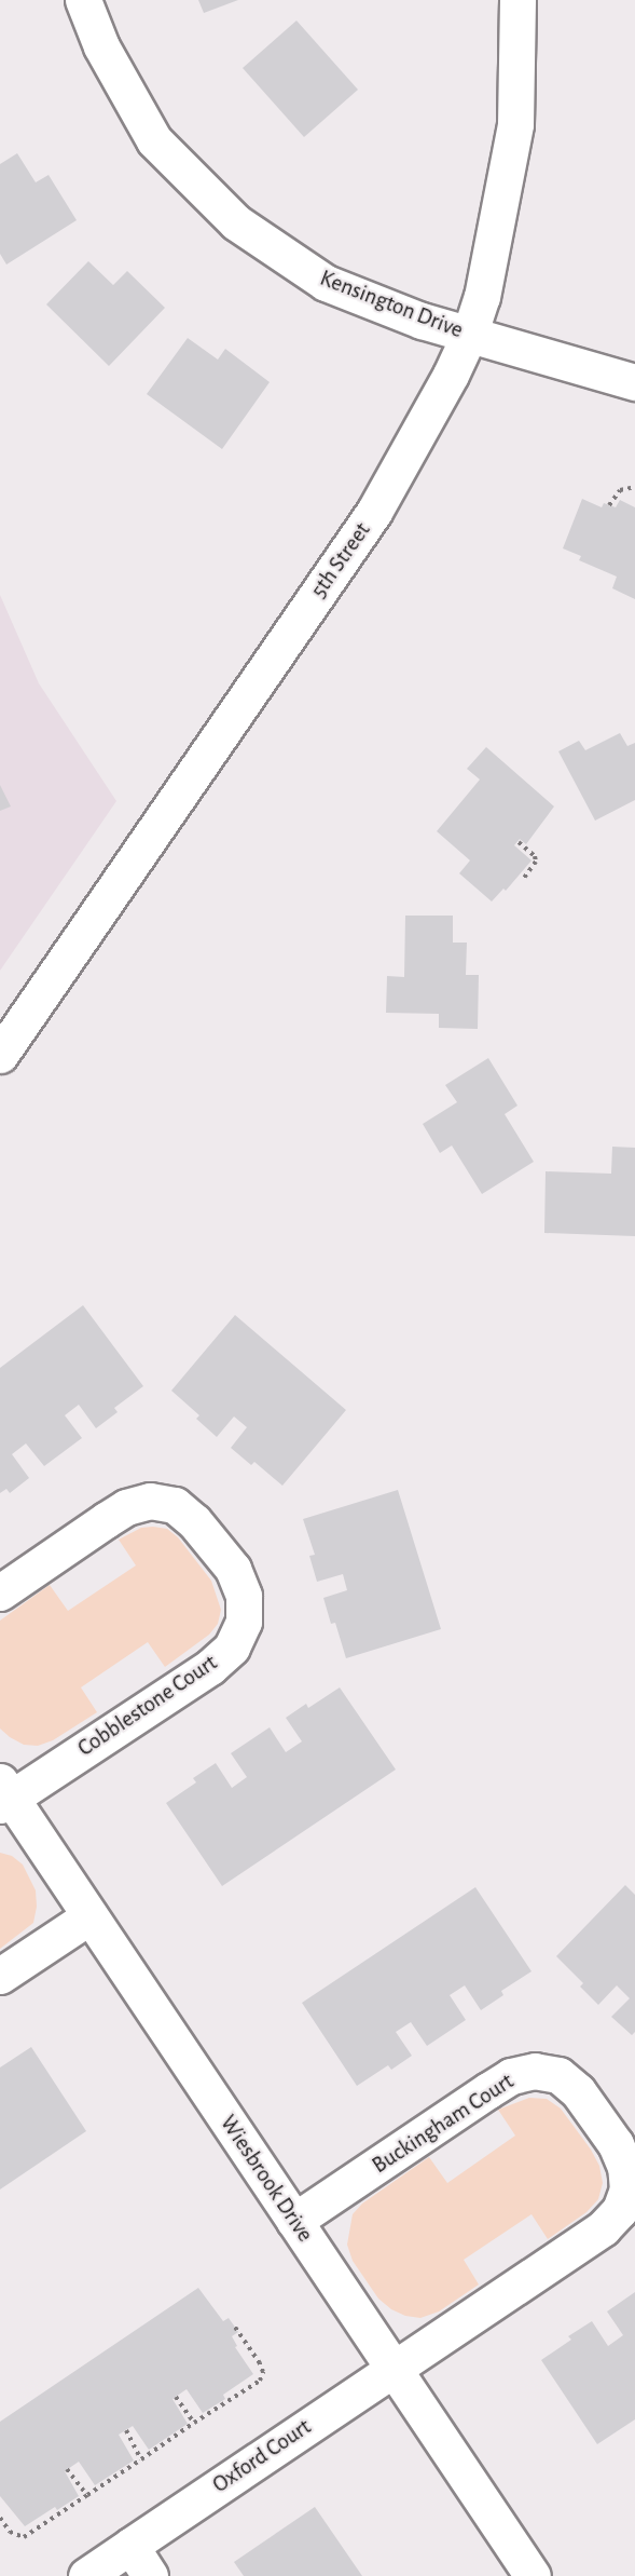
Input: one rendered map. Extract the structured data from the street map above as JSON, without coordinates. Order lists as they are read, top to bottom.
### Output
{
  "streets": {
    "street": [
      "Kensington Drive",
      "5th Street",
      "Cobblestone Court",
      "Buckingham Court",
      "Wiesbrook Drive",
      "Oxford Court"
    ]
  },
  "crossings": [
    ["Kensington Drive", "5th Street"],
    ["Cobblestone Court", "Wiesbrook Drive"],
    ["Buckingham Court", "Wiesbrook Drive"],
    ["Buckingham Court", "Oxford Court"],
    ["Wiesbrook Drive", "Oxford Court"]
  ]
}
